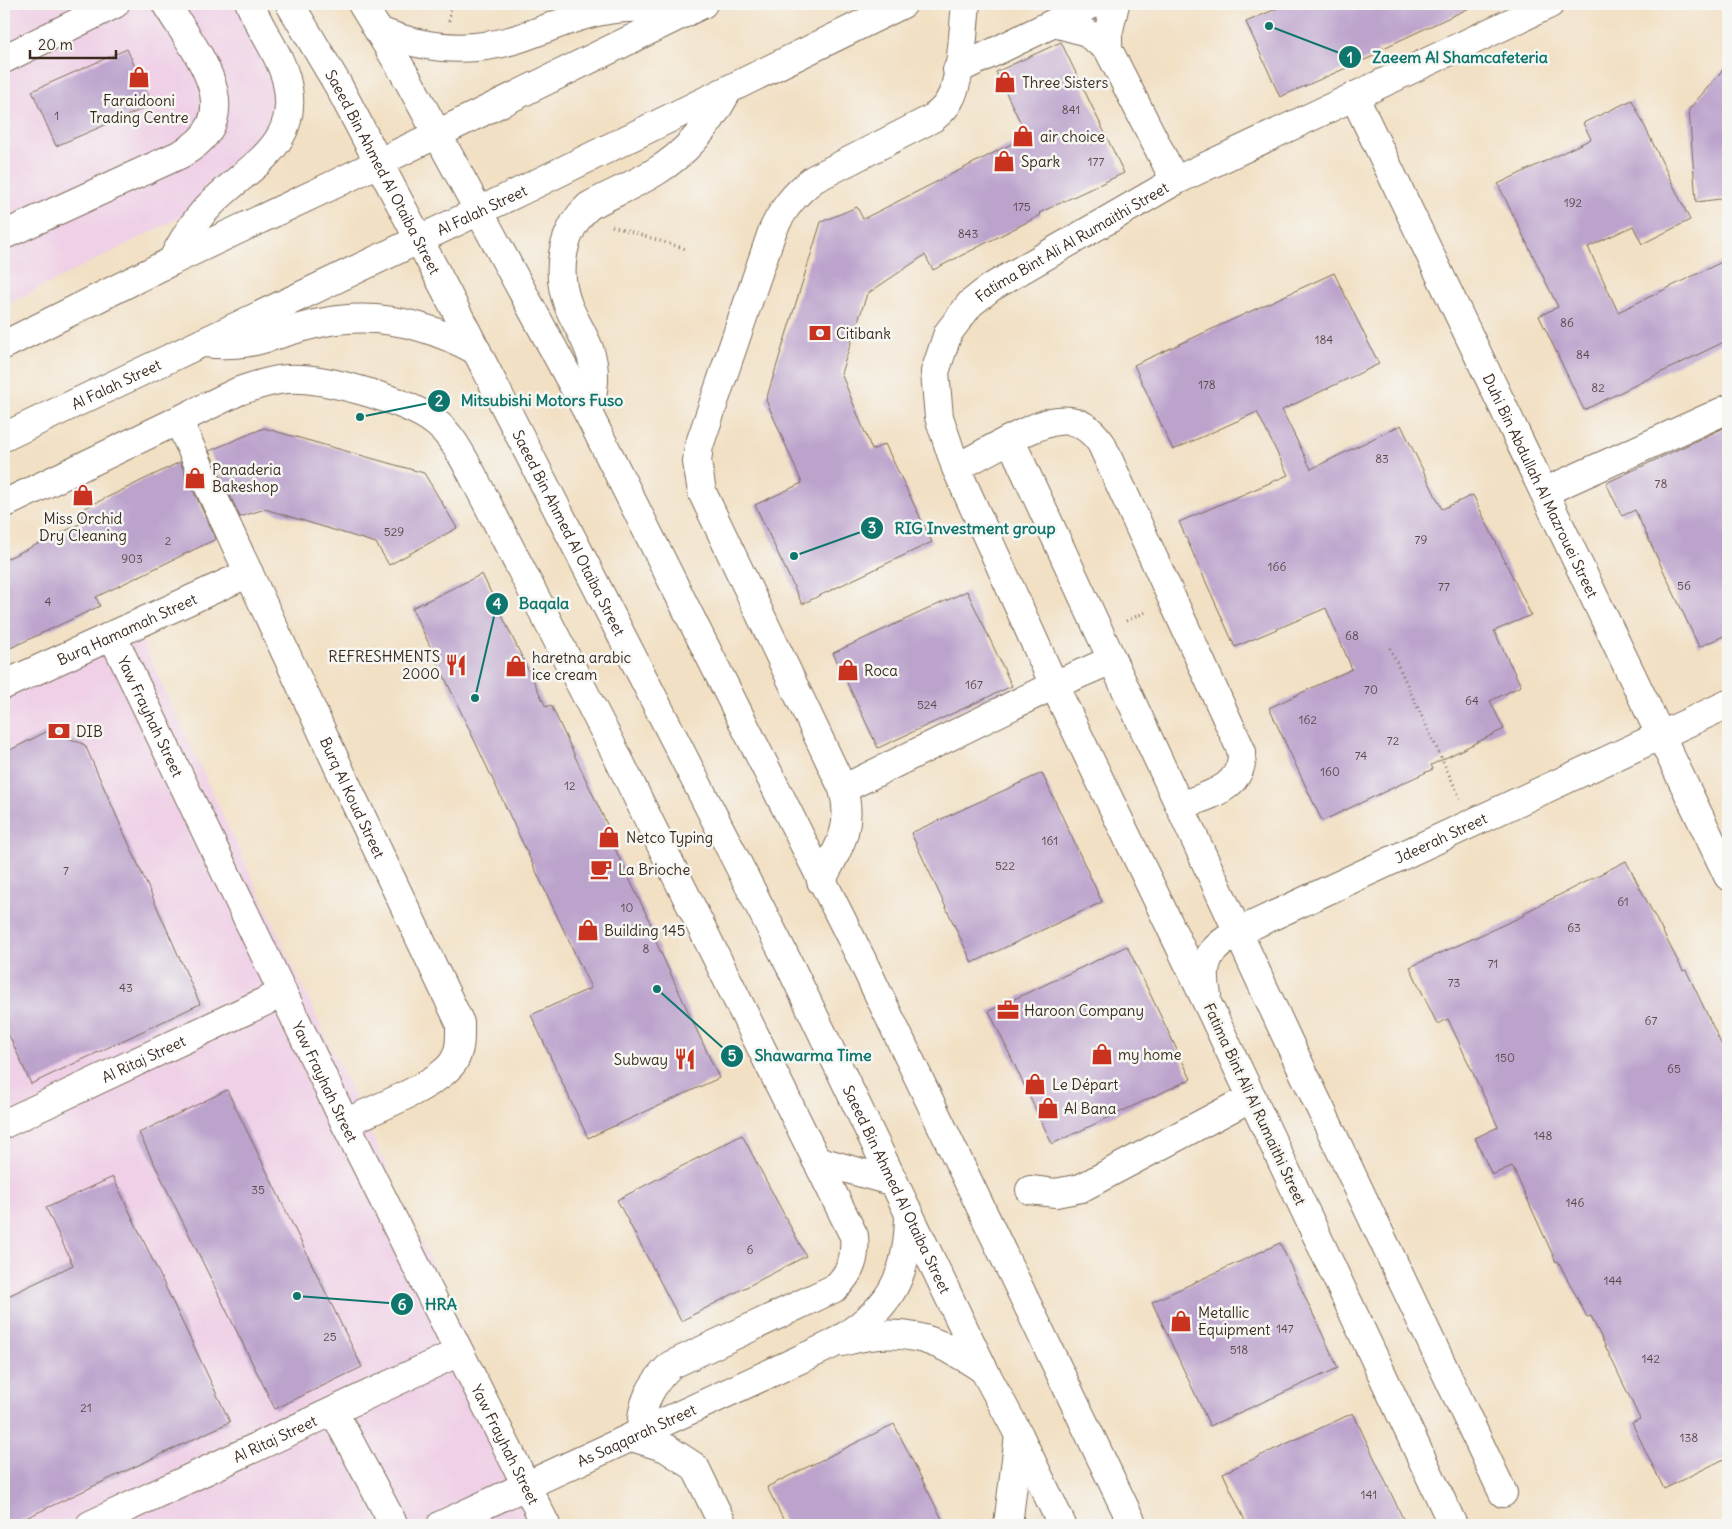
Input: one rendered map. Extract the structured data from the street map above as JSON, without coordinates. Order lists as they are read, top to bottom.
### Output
{
  "streets": {
    "main road": [
      "Saeed Bin Ahmed Al Otaiba Street",
      "Al Falah Street",
      "Fatima Bint Ali Al Rumaithi Street",
      "Duhi Bin Abdullah Al Mazrouei Street",
      "Burq Hamamah Street",
      "Yaw Frayhah Street",
      "Burq Al Koud Street",
      "Jdeerah Street",
      "Al Ritaj Street",
      "As Saqqarah Street"
    ]
  },
  "crossings": [
    ["Saeed Bin Ahmed Al Otaiba Street", "Al Falah Street"],
    ["Saeed Bin Ahmed Al Otaiba Street", "As Saqqarah Street"],
    ["Fatima Bint Ali Al Rumaithi Street", "Duhi Bin Abdullah Al Mazrouei Street"],
    ["Fatima Bint Ali Al Rumaithi Street", "Jdeerah Street"],
    ["Duhi Bin Abdullah Al Mazrouei Street", "Jdeerah Street"],
    ["Burq Hamamah Street", "Yaw Frayhah Street"],
    ["Burq Hamamah Street", "Burq Al Koud Street"],
    ["Yaw Frayhah Street", "Burq Al Koud Street"],
    ["Yaw Frayhah Street", "Al Ritaj Street"],
    ["Yaw Frayhah Street", "As Saqqarah Street"]
  ],
  "places": {
    "other": [
      "Zaeem Al Shamcafeteria",
      "Mitsubishi Motors Fuso",
      "RIG Investment group",
      "Baqala",
      "Shawarma Time",
      "HRA"
    ],
    "shop": [
      "Faraidooni Trading Centre",
      "Three Sisters",
      "air choice",
      "Spark",
      "Panaderia Bakeshop",
      "Miss Orchid Dry Cleaning",
      "haretna arabic ice cream",
      "Roca",
      "Netco Typing",
      "Building 145",
      "my home",
      "Le Départ",
      "Al Bana",
      "Metallic Equipment"
    ],
    "bank": ["Citibank", "DIB"],
    "restaurant": ["REFRESHMENTS 2000", "Subway"],
    "cafe": ["La Brioche"],
    "office": ["Haroon Company"]
  },
  "house_numbers": [
    "841",
    "1",
    "177",
    "192",
    "175",
    "843",
    "86",
    "184",
    "84",
    "178",
    "82",
    "83",
    "78",
    "529",
    "79",
    "2",
    "903",
    "166",
    "56",
    "77",
    "4",
    "68",
    "167",
    "70",
    "64",
    "524",
    "162",
    "72",
    "74",
    "160",
    "12",
    "161",
    "522",
    "7",
    "61",
    "10",
    "63",
    "8",
    "71",
    "73",
    "43",
    "67",
    "150",
    "65",
    "148",
    "35",
    "146",
    "6",
    "144",
    "147",
    "25",
    "518",
    "142",
    "21",
    "138",
    "141"
  ],
  "scale_bar": "20 m"
}
